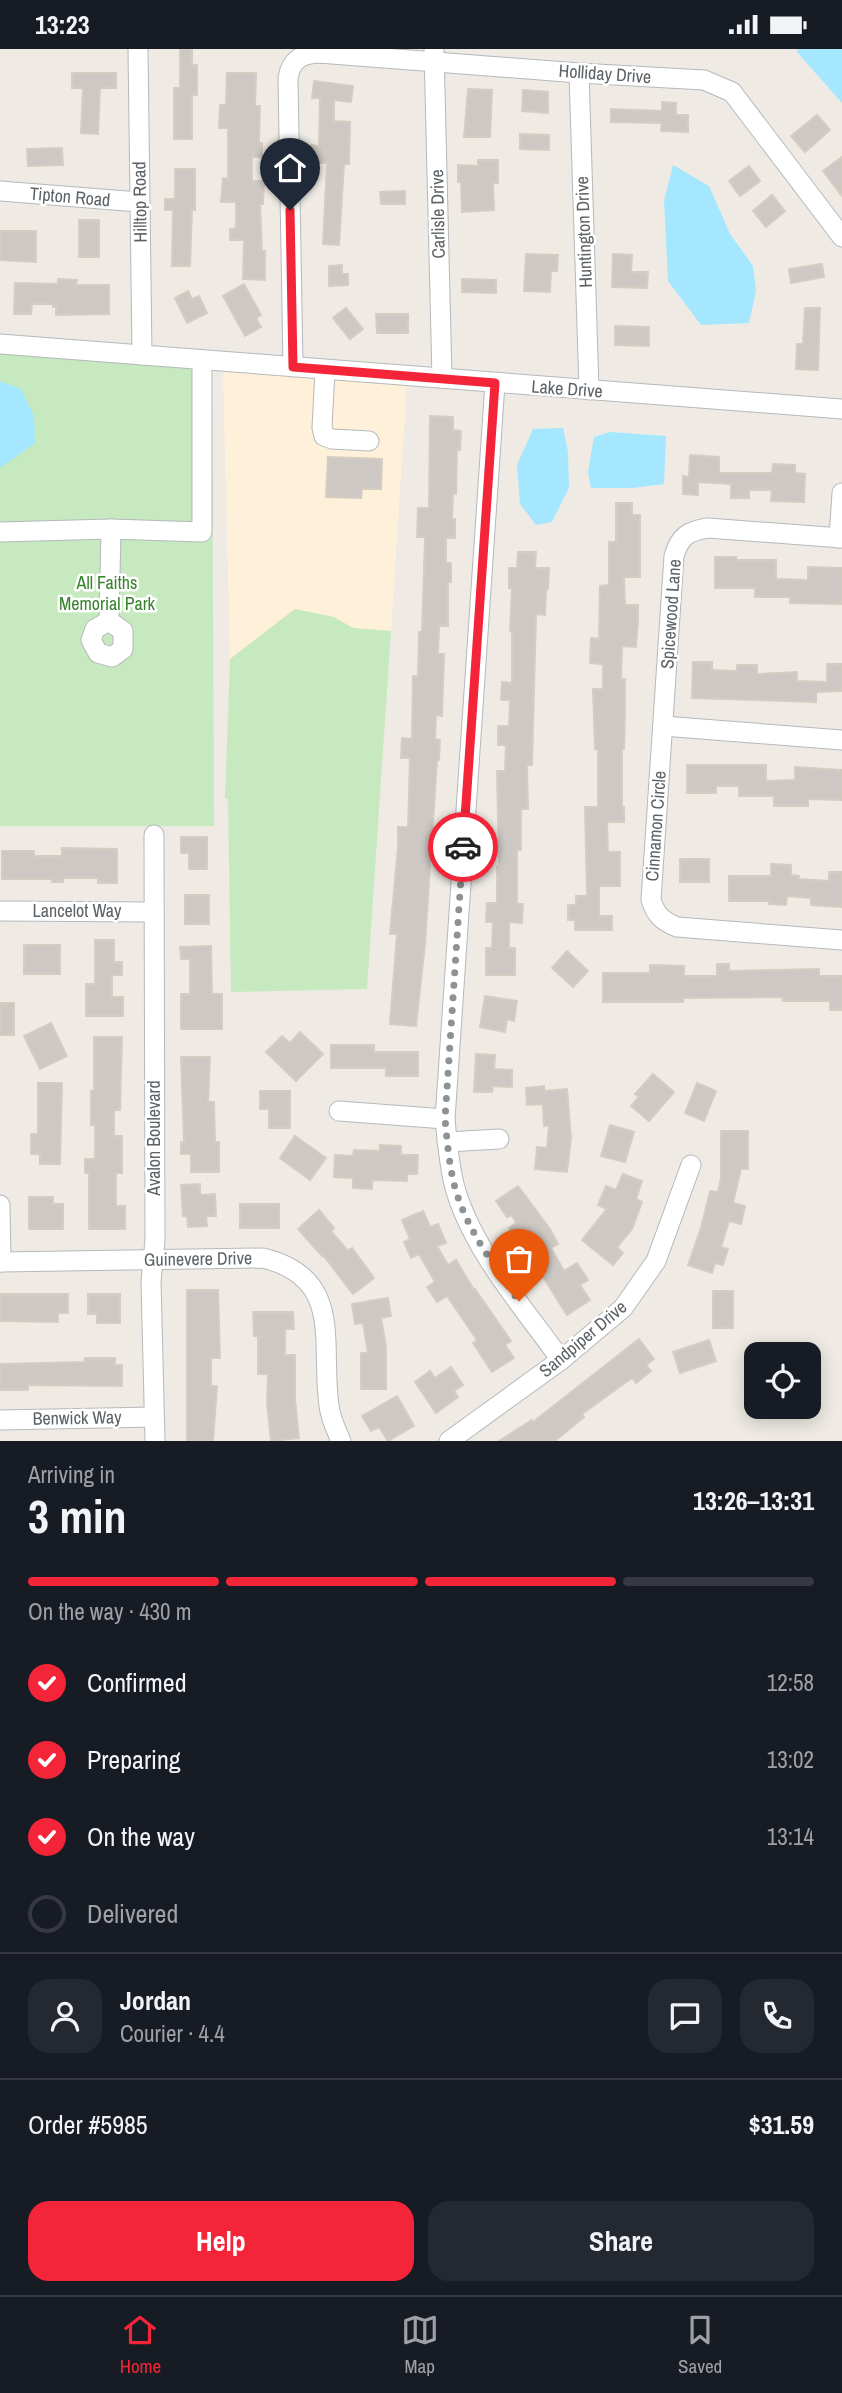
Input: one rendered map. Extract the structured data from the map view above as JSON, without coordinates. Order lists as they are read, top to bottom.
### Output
{
  "streets": {
    "street": [
      "Holliday Drive",
      "Tipton Road",
      "Hilltop Road",
      "Carlisle Drive",
      "Huntington Drive",
      "Lake Drive",
      "Spicewood Lane",
      "Cinnamon Circle",
      "Lancelot Way",
      "Avalon Boulevard",
      "Guinevere Drive",
      "Sandpiper Drive",
      "Benwick Way"
    ]
  },
  "crossings": [
    ["Holliday Drive", "Carlisle Drive"],
    ["Holliday Drive", "Huntington Drive"],
    ["Holliday Drive", "Lake Drive"],
    ["Tipton Road", "Hilltop Road"],
    ["Hilltop Road", "Lake Drive"],
    ["Carlisle Drive", "Lake Drive"],
    ["Huntington Drive", "Lake Drive"],
    ["Spicewood Lane", "Cinnamon Circle"],
    ["Lancelot Way", "Avalon Boulevard"],
    ["Avalon Boulevard", "Guinevere Drive"],
    ["Avalon Boulevard", "Benwick Way"]
  ],
  "parks": ["All Faiths Memorial Park"],
  "page": {
    "status": "13:23",
    "heading": ["3 min", "Arriving in", "13:26–13:31"],
    "panel": [
      "Jordan",
      "Courier · 4.4",
      "Order #5985",
      "$31.59"
    ],
    "bar": "On the way · 430 m",
    "list": [
      ["Confirmed", "12:58"],
      ["Preparing", "13:02"],
      ["On the way", "13:14"],
      "Delivered"
    ],
    "buttons": ["Help", "Share"],
    "tabs": ["Home", "Map", "Saved"]
  }
}
